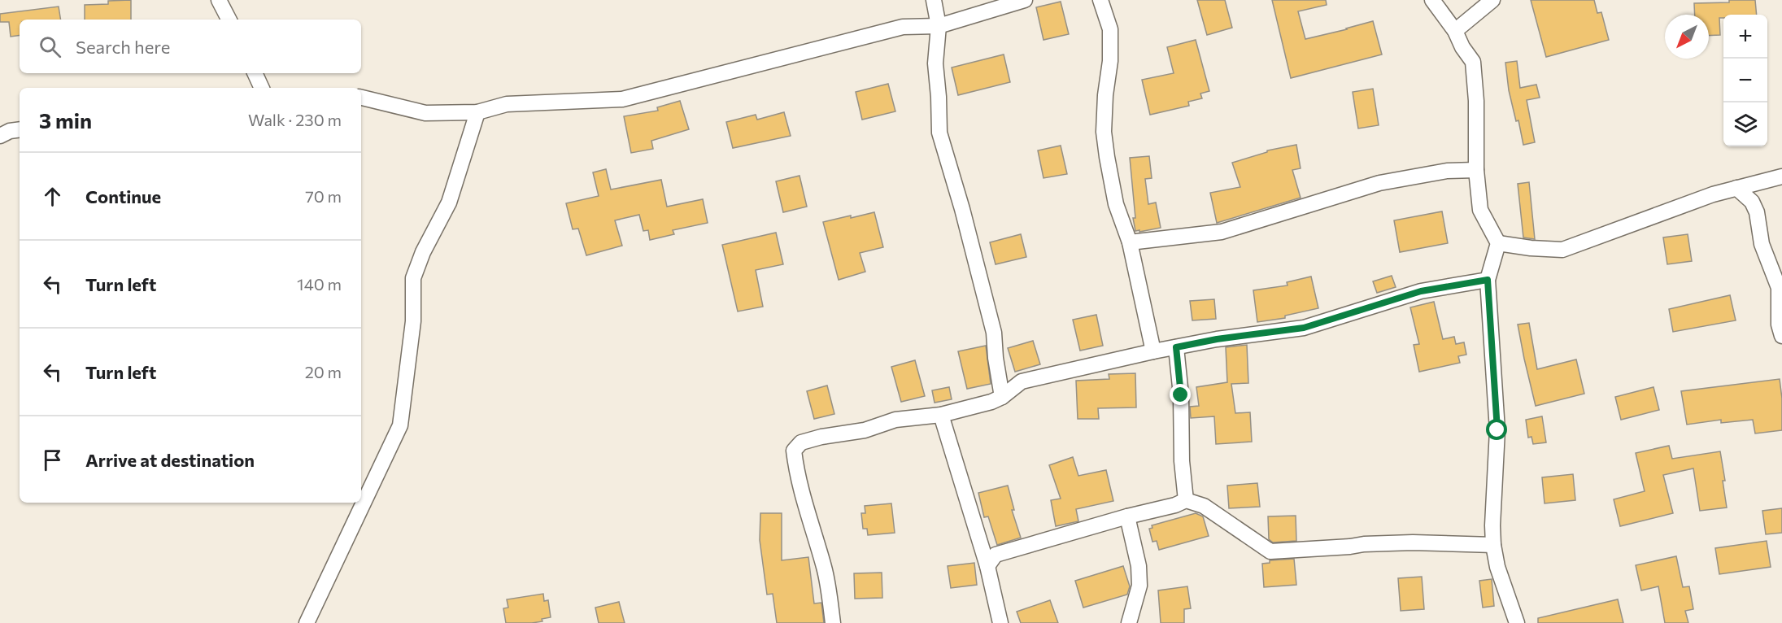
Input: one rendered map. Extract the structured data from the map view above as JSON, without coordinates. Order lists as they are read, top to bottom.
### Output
{
  "north": "bottom left",
  "page": {
    "map_buttons": ["+", "−"],
    "search": "Search here",
    "heading": ["3 min", "Walk · 230 m"],
    "list": [
      ["Continue", "70 m"],
      ["Turn left", "140 m"],
      ["Turn left", "20 m"],
      "Arrive at destination"
    ]
  }
}
